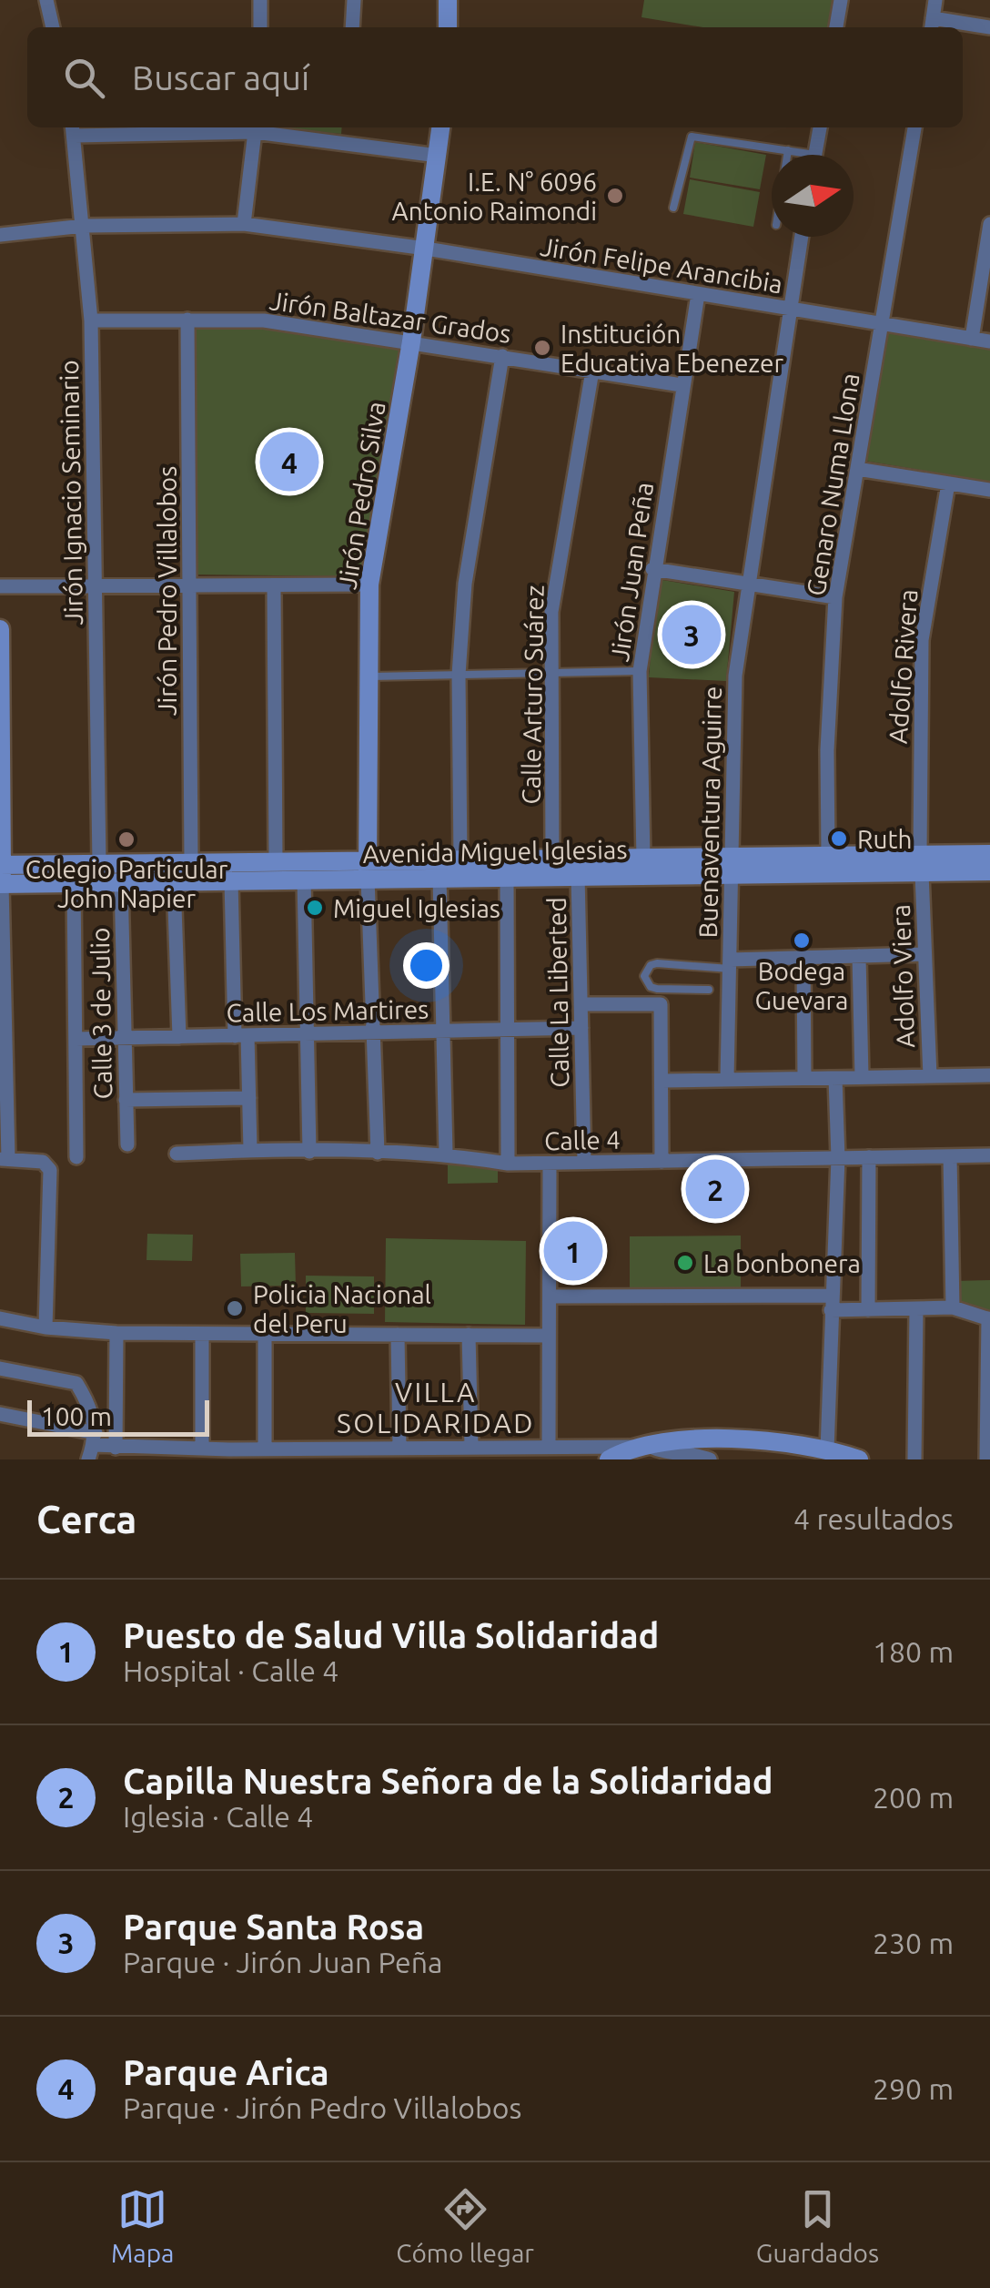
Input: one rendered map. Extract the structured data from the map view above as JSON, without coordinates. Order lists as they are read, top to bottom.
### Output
{
  "streets": {
    "main road": ["Jirón Pedro Silva", "Avenida Miguel Iglesias"],
    "street": [
      "Jirón Felipe Arancibia",
      "Jirón Baltazar Grados",
      "Genaro Numa Llona",
      "Jirón Ignacio Seminario",
      "Jirón Juan Peña",
      "Jirón Pedro Villalobos",
      "Adolfo Rivera",
      "Calle Arturo Suárez",
      "Buenaventura Aguirre",
      "Adolfo Viera",
      "Calle La Liberted",
      "Calle Los Martires",
      "Calle 3 de Julio",
      "Calle 4"
    ]
  },
  "crossings": [
    ["Jirón Felipe Arancibia", "Genaro Numa Llona"],
    ["Jirón Felipe Arancibia", "Jirón Ignacio Seminario"],
    ["Jirón Felipe Arancibia", "Jirón Pedro Silva"],
    ["Jirón Felipe Arancibia", "Jirón Juan Peña"],
    ["Jirón Felipe Arancibia", "Buenaventura Aguirre"],
    ["Jirón Baltazar Grados", "Jirón Ignacio Seminario"],
    ["Jirón Baltazar Grados", "Jirón Pedro Silva"],
    ["Jirón Baltazar Grados", "Jirón Juan Peña"],
    ["Jirón Baltazar Grados", "Jirón Pedro Villalobos"],
    ["Jirón Baltazar Grados", "Calle Arturo Suárez"],
    ["Genaro Numa Llona", "Avenida Miguel Iglesias"],
    ["Jirón Ignacio Seminario", "Avenida Miguel Iglesias"],
    ["Jirón Pedro Silva", "Avenida Miguel Iglesias"],
    ["Jirón Juan Peña", "Avenida Miguel Iglesias"],
    ["Jirón Pedro Villalobos", "Avenida Miguel Iglesias"],
    ["Adolfo Rivera", "Avenida Miguel Iglesias"],
    ["Adolfo Rivera", "Adolfo Viera"],
    ["Calle Arturo Suárez", "Avenida Miguel Iglesias"],
    ["Buenaventura Aguirre", "Avenida Miguel Iglesias"],
    ["Avenida Miguel Iglesias", "Adolfo Viera"],
    ["Avenida Miguel Iglesias", "Calle La Liberted"],
    ["Avenida Miguel Iglesias", "Calle 3 de Julio"],
    ["Calle La Liberted", "Calle Los Martires"],
    ["Calle La Liberted", "Calle 4"],
    ["Calle Los Martires", "Calle 3 de Julio"]
  ],
  "districts": ["VILLA SOLIDARIDAD"],
  "places": [
    "I.E. N° 6096 Antonio Raimondi",
    "Institución Educativa Ebenezer",
    "Ruth",
    "Colegio Particular John Napier",
    "Miguel Iglesias",
    "Bodega Guevara",
    "La bonbonera",
    "Policia Nacional del Peru"
  ],
  "scale_bar": "100 m",
  "north": "right",
  "page": {
    "search": "Buscar aquí",
    "pins": [
      "4",
      "3",
      "2",
      "1"
    ],
    "scale": "100 m",
    "heading": ["Cerca", "4 resultados"],
    "list": [
      {
        "mark": "1",
        "name": "Puesto de Salud Villa Solidaridad",
        "note": "Hospital · Calle 4",
        "value": "180 m"
      },
      {
        "mark": "2",
        "name": "Capilla Nuestra Señora de la Solidaridad",
        "note": "Iglesia · Calle 4",
        "value": "200 m"
      },
      {
        "mark": "3",
        "name": "Parque Santa Rosa",
        "note": "Parque · Jirón Juan Peña",
        "value": "230 m"
      },
      {
        "mark": "4",
        "name": "Parque Arica",
        "note": "Parque · Jirón Pedro Villalobos",
        "value": "290 m"
      }
    ],
    "nav": ["Mapa", "Cómo llegar", "Guardados"]
  }
}
